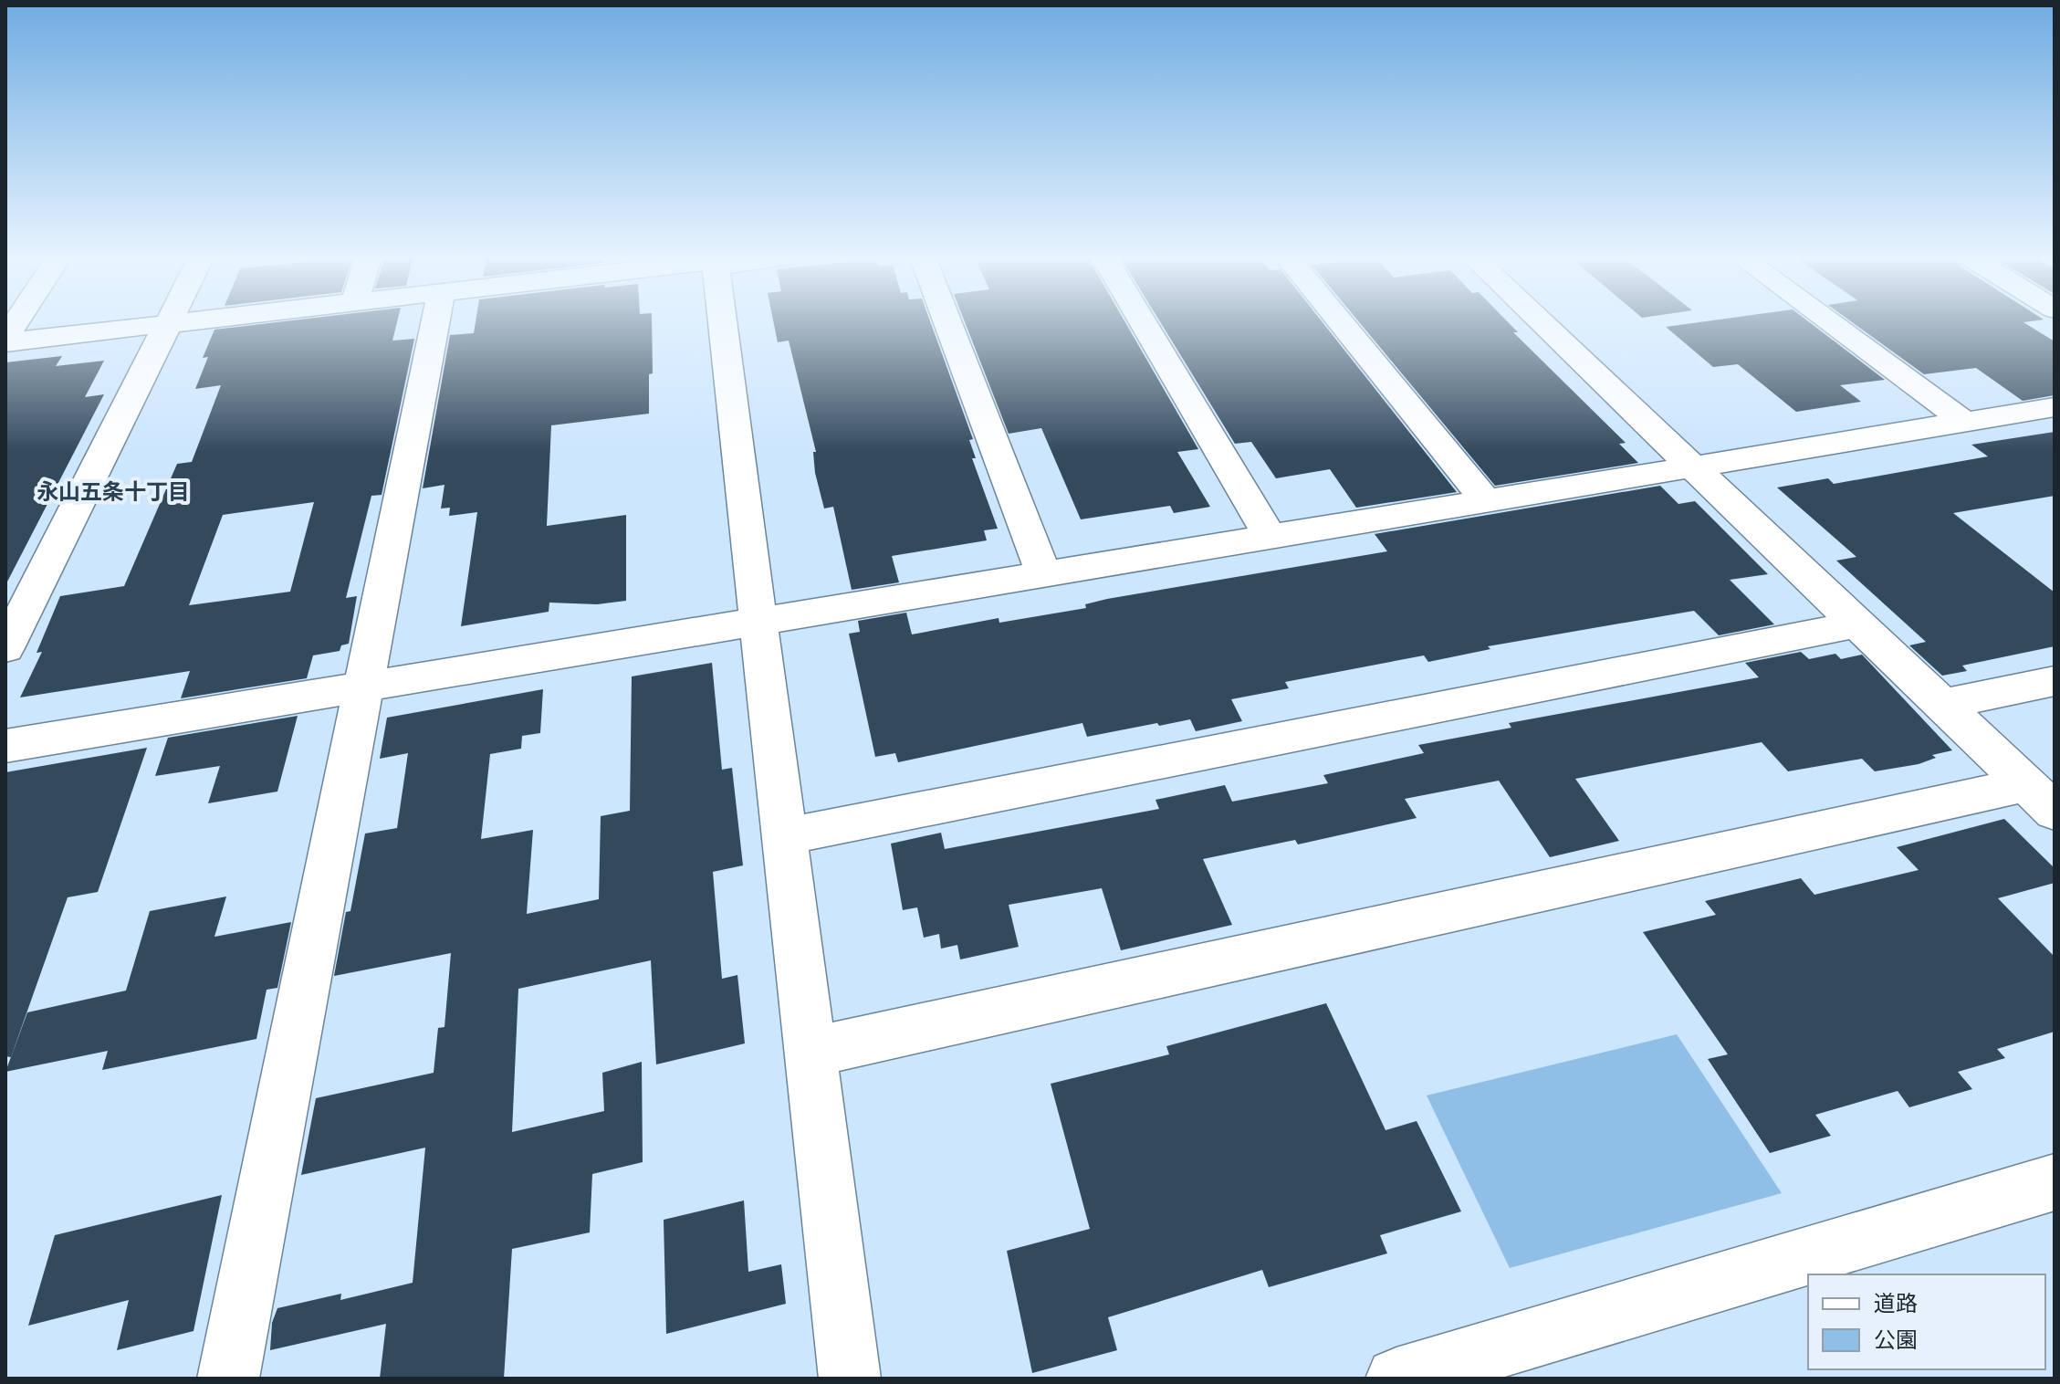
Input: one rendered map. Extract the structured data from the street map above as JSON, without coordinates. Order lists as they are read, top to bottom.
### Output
{
  "districts": ["永山五条十丁目"],
  "legend": ["道路", "公園"]
}
